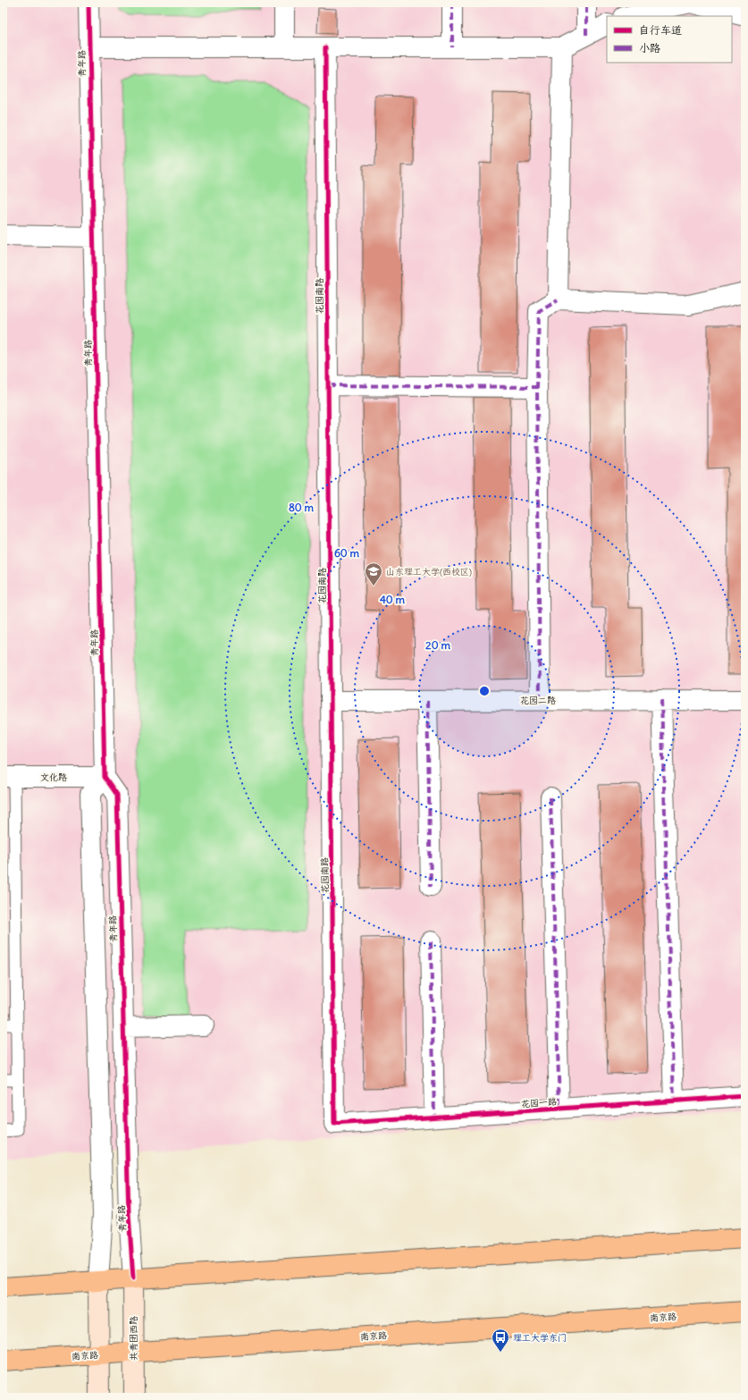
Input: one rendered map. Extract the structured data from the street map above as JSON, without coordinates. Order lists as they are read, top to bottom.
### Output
{
  "streets": {
    "main road": ["南京路", "共青团西路"],
    "street": [
      "青年路",
      "花园南路",
      "花园二路",
      "文化路",
      "花园一路"
    ]
  },
  "crossings": [
    ["青年路", "文化路"],
    ["青年路", "共青团西路"],
    ["花园南路", "花园二路"],
    ["花园南路", "花园一路"],
    ["南京路", "共青团西路"]
  ],
  "places": {
    "school or university": ["山东理工大学(西校区)"],
    "bus stop": ["理工大学东门"]
  },
  "legend": ["自行车道", "小路"],
  "rings": [
    "80 m",
    "60 m",
    "40 m",
    "20 m"
  ]
}
